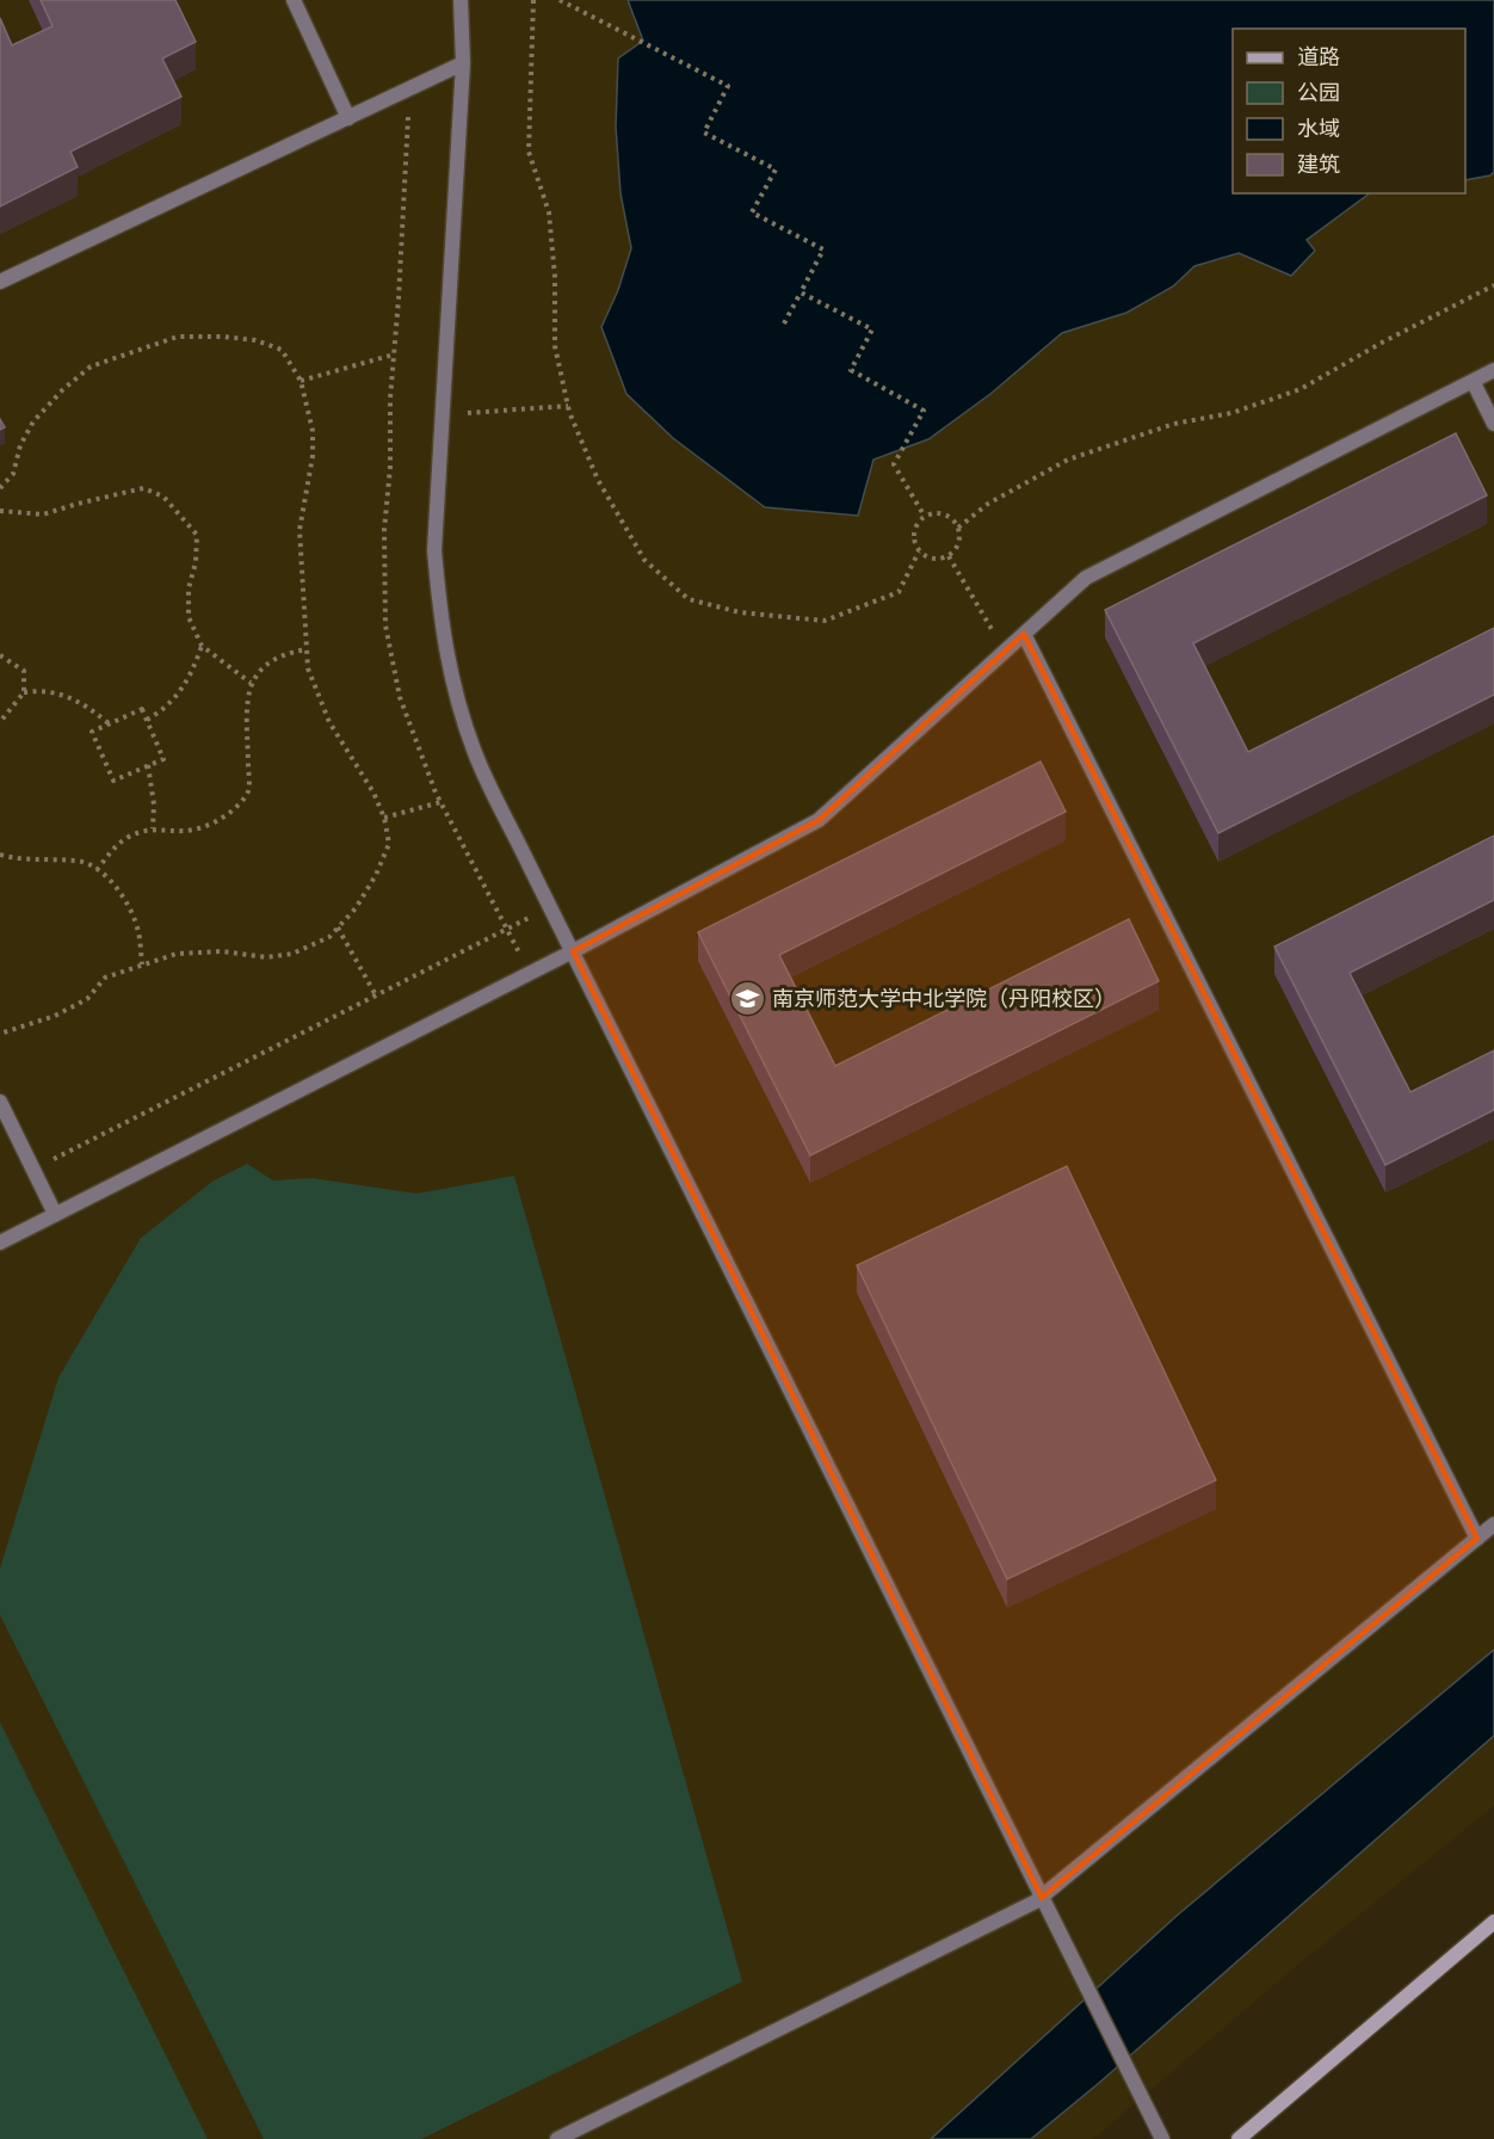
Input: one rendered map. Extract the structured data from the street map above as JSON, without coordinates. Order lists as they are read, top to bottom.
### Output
{
  "places": {
    "school or university": ["南京师范大学中北学院（丹阳校区）"]
  },
  "legend": [
    "道路",
    "公园",
    "水域",
    "建筑"
  ]
}
